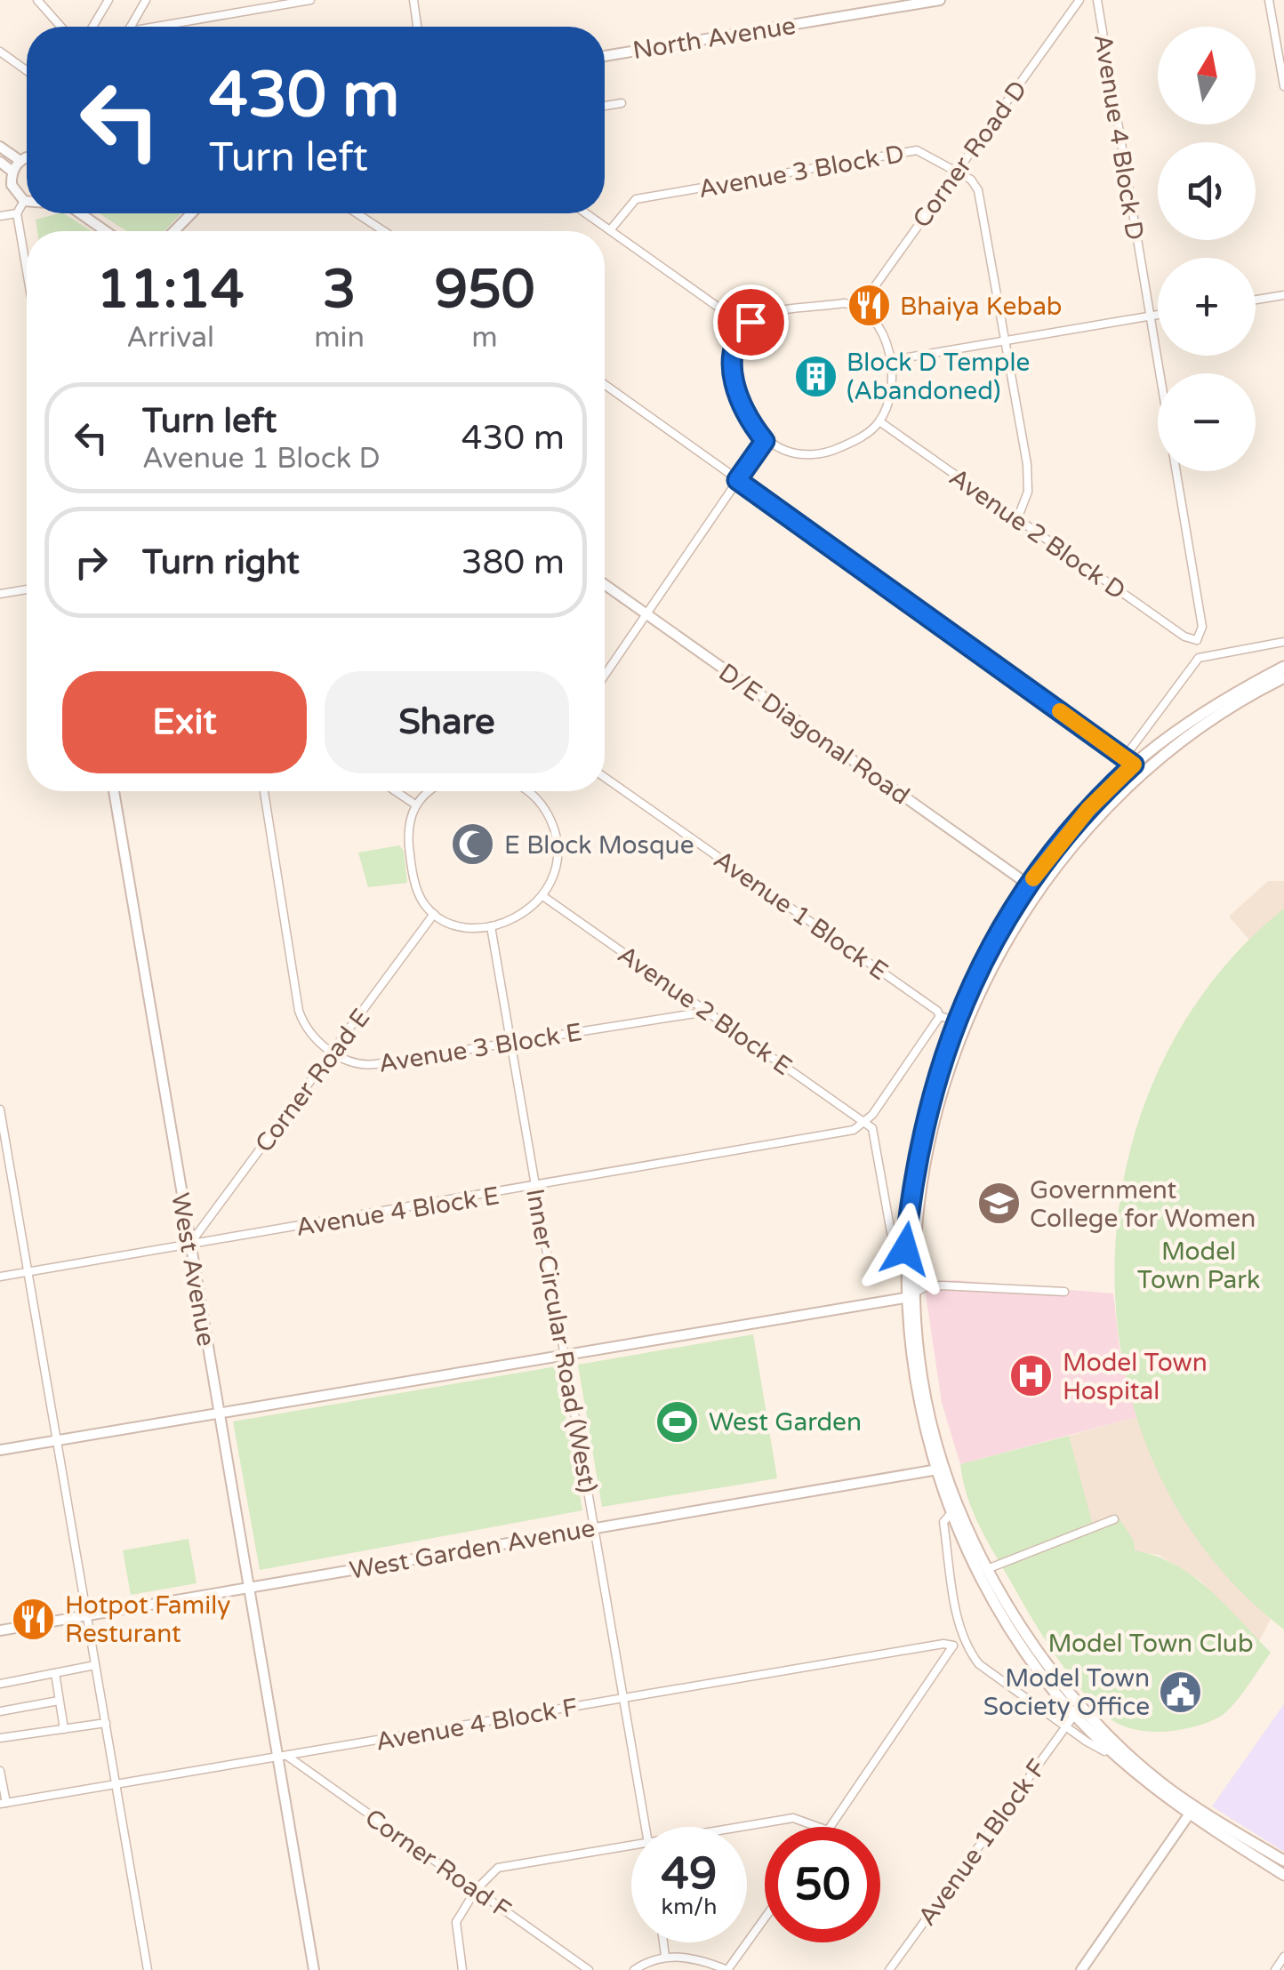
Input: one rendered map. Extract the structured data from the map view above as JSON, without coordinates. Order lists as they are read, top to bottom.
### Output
{
  "streets": {
    "street": [
      "North Avenue",
      "Avenue 4 Block D",
      "Corner Road D",
      "Avenue 3 Block D",
      "Avenue 2 Block D",
      "D/E Diagonal Road",
      "Avenue 1 Block E",
      "Avenue 2 Block E",
      "Avenue 3 Block E",
      "Corner Road E",
      "Avenue 4 Block E",
      "West Avenue",
      "Inner Circular Road (West)",
      "West Garden Avenue",
      "Avenue 4 Block F",
      "Avenue 1Block F",
      "Corner Road F"
    ]
  },
  "crossings": [
    ["Avenue 4 Block D", "Avenue 2 Block D"],
    ["Corner Road D", "Avenue 3 Block D"],
    ["Corner Road D", "Avenue 2 Block D"],
    ["Avenue 3 Block D", "Avenue 2 Block D"],
    ["Avenue 2 Block E", "Avenue 3 Block E"],
    ["Avenue 2 Block E", "Avenue 4 Block E"],
    ["Avenue 3 Block E", "Corner Road E"],
    ["Avenue 3 Block E", "Inner Circular Road (West)"],
    ["Corner Road E", "Avenue 4 Block E"],
    ["Corner Road E", "West Avenue"],
    ["Avenue 4 Block E", "West Avenue"],
    ["Avenue 4 Block E", "Inner Circular Road (West)"],
    ["West Avenue", "West Garden Avenue"],
    ["West Avenue", "Avenue 4 Block F"],
    ["West Avenue", "Corner Road F"],
    ["Inner Circular Road (West)", "West Garden Avenue"],
    ["Inner Circular Road (West)", "Avenue 4 Block F"],
    ["Avenue 4 Block F", "Corner Road F"]
  ],
  "parks": ["Model Town Park", "Model Town Club"],
  "places": {
    "restaurant": ["Bhaiya Kebab", "Hotpot Family Resturant"],
    "building": ["Block D Temple (Abandoned)"],
    "mosque": ["E Block Mosque"],
    "school or university": ["Government College for Women"],
    "hospital": ["Model Town Hospital"],
    "sports": ["West Garden"],
    "public building": ["Model Town Society Office"]
  },
  "north": "top",
  "page": {
    "map_buttons": ["+", "−"],
    "turn": ["430 m", "Turn left"],
    "eta": [
      "11:14",
      "Arrival",
      "3",
      "min",
      "950",
      "m"
    ],
    "list": [
      {
        "name": "Turn left",
        "note": "Avenue 1 Block D",
        "value": "430 m"
      },
      {
        "name": "Turn right",
        "value": "380 m"
      }
    ],
    "buttons": ["Exit", "Share"],
    "speed": "49 km/h",
    "limit": "50"
  }
}
